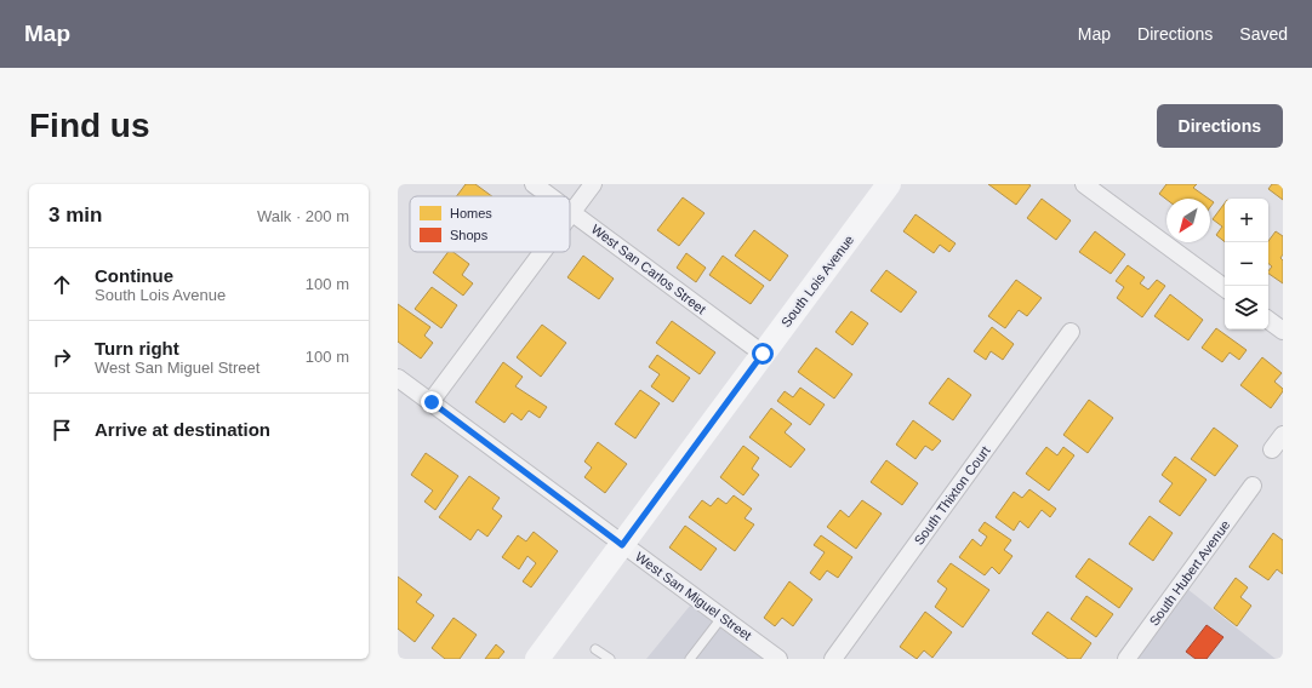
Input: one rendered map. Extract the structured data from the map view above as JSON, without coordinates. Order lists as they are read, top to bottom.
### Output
{
  "streets": {
    "street": [
      "West San Carlos Street",
      "South Lois Avenue",
      "South Thixton Court",
      "South Hubert Avenue",
      "West San Miguel Street"
    ]
  },
  "crossings": [
    ["West San Carlos Street", "South Lois Avenue"],
    ["South Lois Avenue", "West San Miguel Street"]
  ],
  "legend": ["Homes", "Shops"],
  "north": "bottom left",
  "page": {
    "header": "Map",
    "nav": ["Map", "Directions", "Saved"],
    "buttons": "Directions",
    "title": "Find us",
    "heading": ["3 min", "Walk · 200 m"],
    "map_buttons": ["+", "−"],
    "list": [
      ["Continue", "South Lois Avenue", "100 m"],
      ["Turn right", "West San Miguel Street", "100 m"],
      "Arrive at destination"
    ]
  }
}
